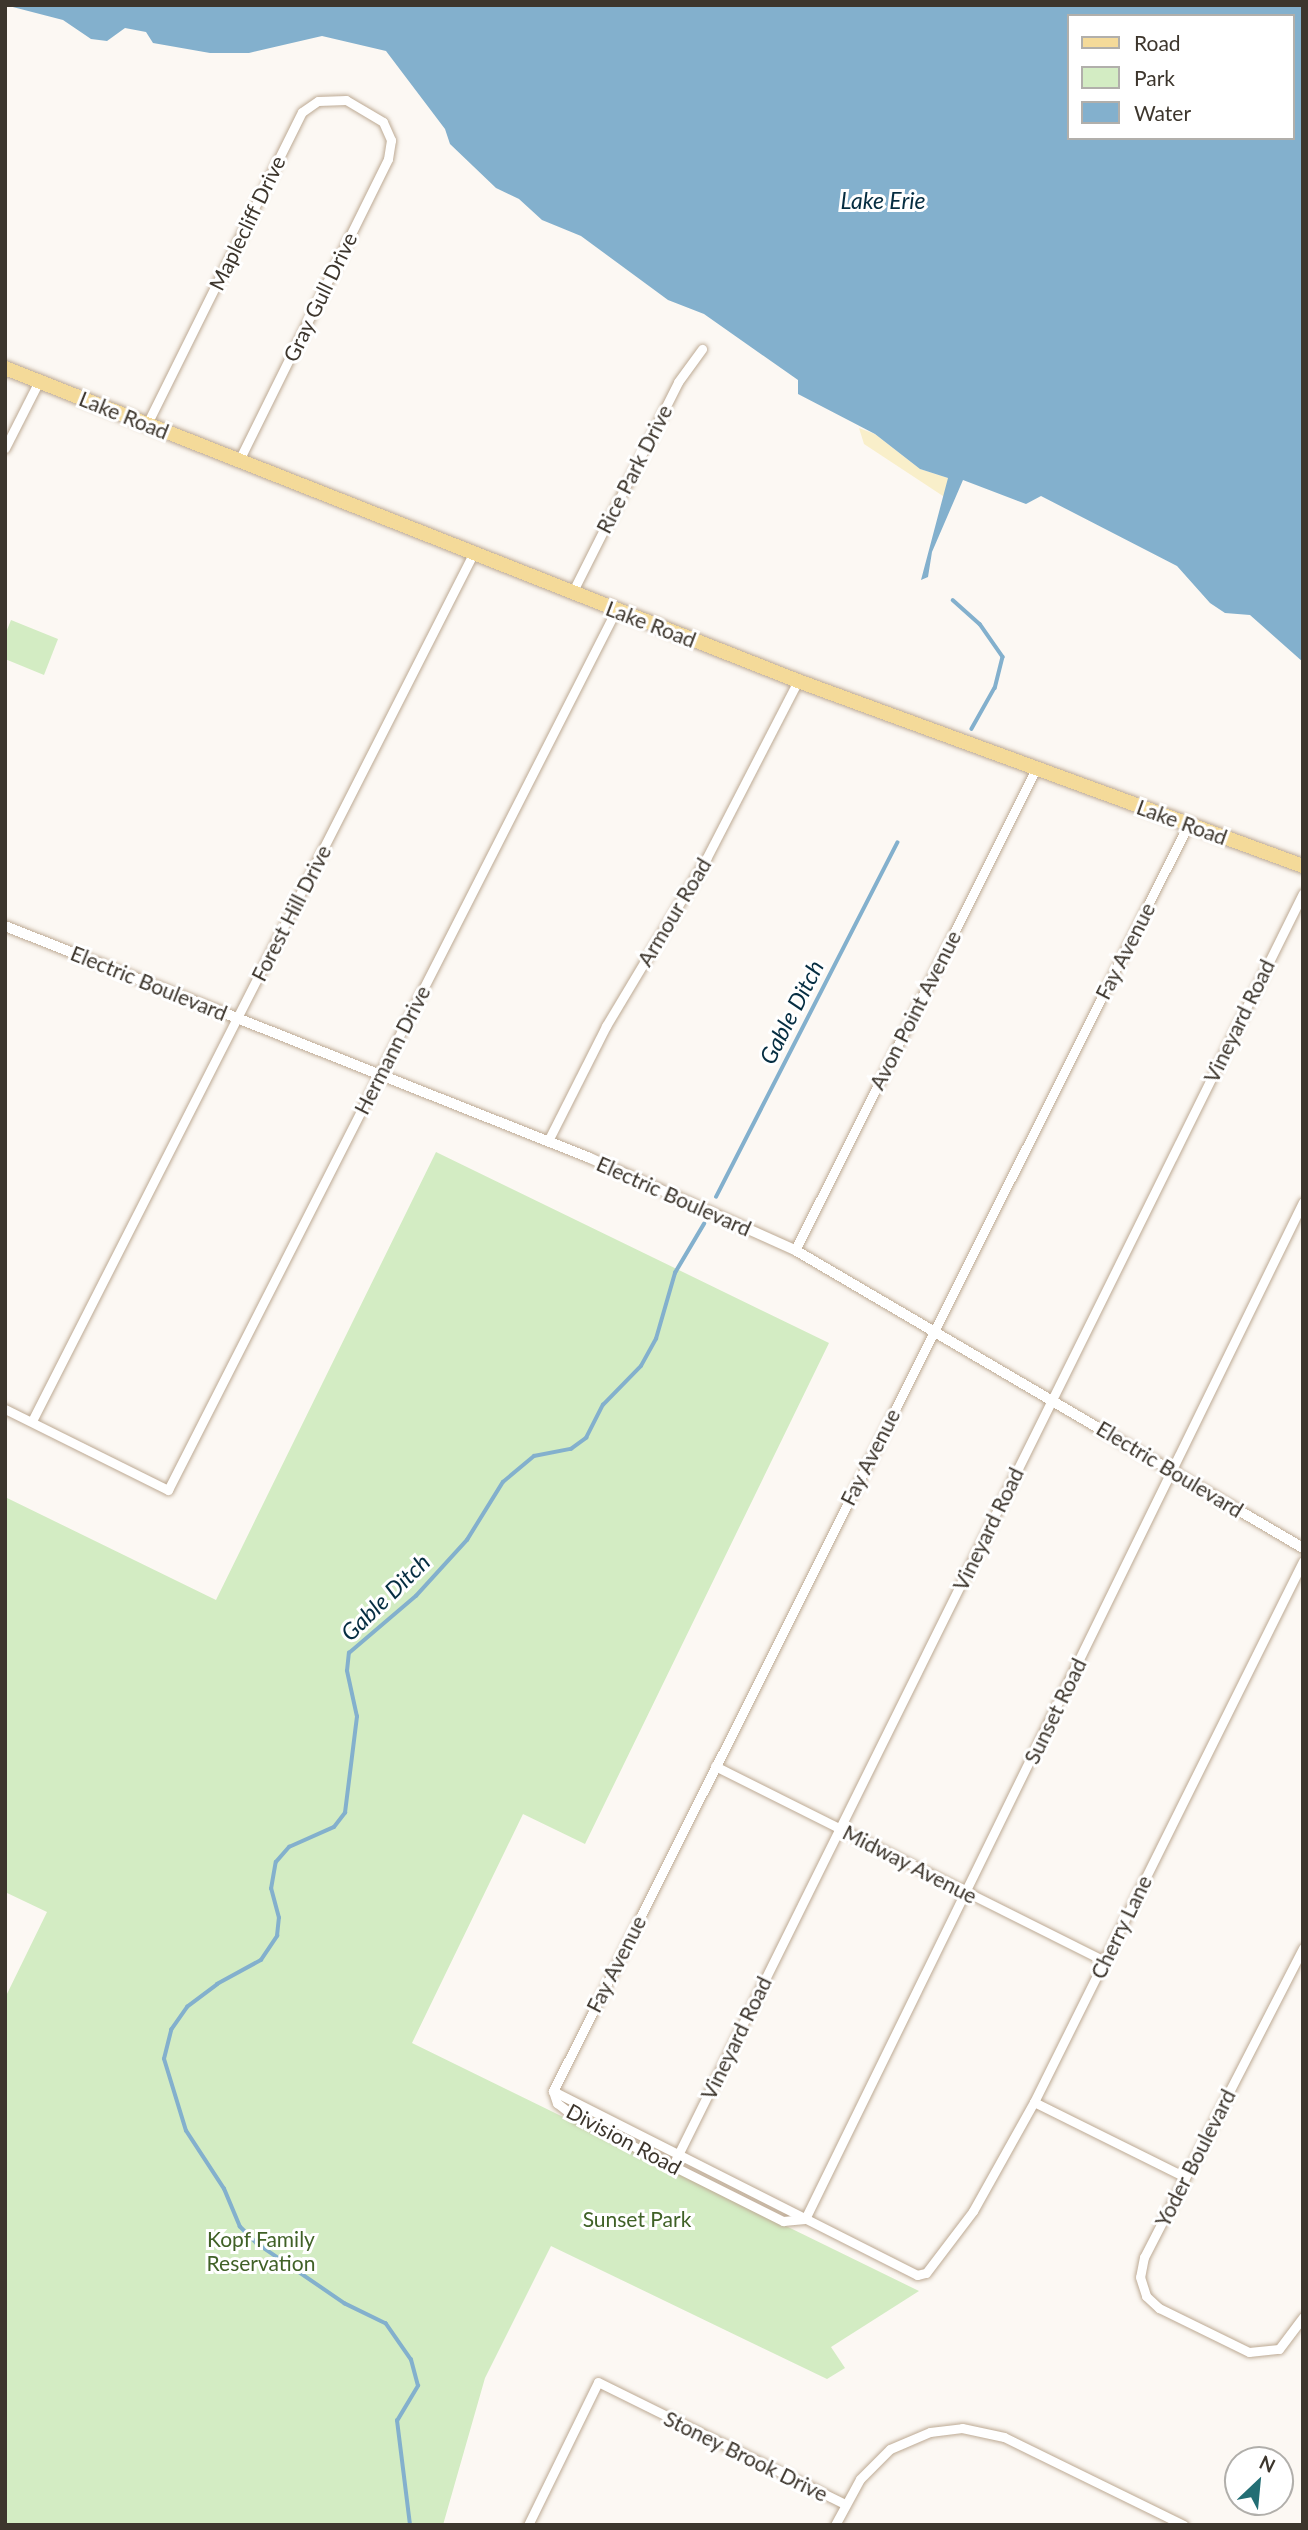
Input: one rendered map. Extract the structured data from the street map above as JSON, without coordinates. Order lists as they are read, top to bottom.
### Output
{
  "streets": {
    "main road": ["Lake Road"],
    "street": [
      "Maplecliff Drive",
      "Gray Gull Drive",
      "Rice Park Drive",
      "Armour Road",
      "Forest Hill Drive",
      "Fay Avenue",
      "Electric Boulevard",
      "Avon Point Avenue",
      "Vineyard Road",
      "Hermann Drive",
      "Sunset Road",
      "Midway Avenue",
      "Cherry Lane",
      "Division Road",
      "Yoder Boulevard",
      "Stoney Brook Drive"
    ]
  },
  "crossings": [
    ["Maplecliff Drive", "Gray Gull Drive"],
    ["Maplecliff Drive", "Lake Road"],
    ["Gray Gull Drive", "Lake Road"],
    ["Lake Road", "Rice Park Drive"],
    ["Lake Road", "Armour Road"],
    ["Lake Road", "Forest Hill Drive"],
    ["Lake Road", "Fay Avenue"],
    ["Lake Road", "Avon Point Avenue"],
    ["Lake Road", "Hermann Drive"],
    ["Armour Road", "Electric Boulevard"],
    ["Forest Hill Drive", "Electric Boulevard"],
    ["Forest Hill Drive", "Hermann Drive"],
    ["Fay Avenue", "Electric Boulevard"],
    ["Fay Avenue", "Midway Avenue"],
    ["Fay Avenue", "Division Road"],
    ["Electric Boulevard", "Avon Point Avenue"],
    ["Electric Boulevard", "Vineyard Road"],
    ["Electric Boulevard", "Hermann Drive"],
    ["Electric Boulevard", "Sunset Road"],
    ["Vineyard Road", "Midway Avenue"],
    ["Vineyard Road", "Division Road"],
    ["Sunset Road", "Midway Avenue"],
    ["Sunset Road", "Division Road"],
    ["Midway Avenue", "Cherry Lane"],
    ["Cherry Lane", "Division Road"]
  ],
  "water": ["Lake Erie", "Gable Ditch"],
  "parks": ["Sunset Park", "Kopf Family Reservation"],
  "legend": ["Road", "Park", "Water"],
  "north": "top right"
}
